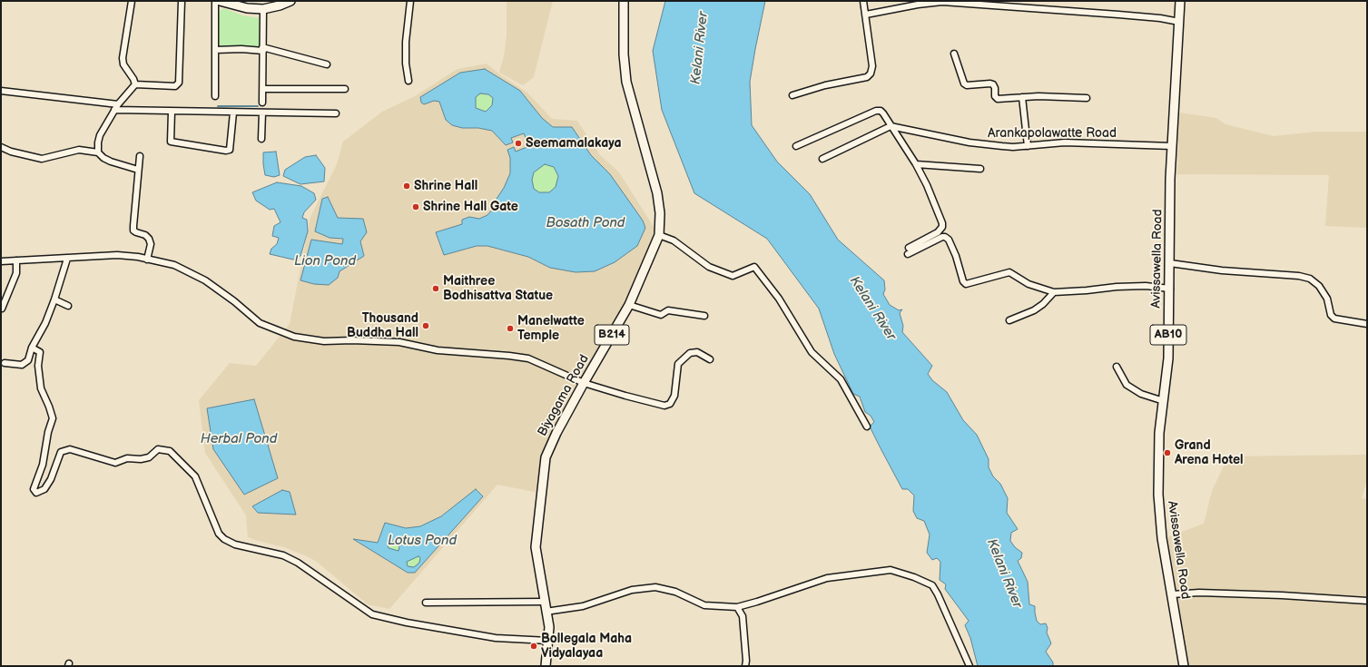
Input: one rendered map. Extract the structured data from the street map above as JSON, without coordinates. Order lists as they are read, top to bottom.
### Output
{
  "streets": {
    "main road": [
      "Avissawella Road",
      "B214",
      "AB10",
      "Biyagama Road"
    ],
    "street": ["Arankapolawatte Road"]
  },
  "crossings": [
    ["Arankapolawatte Road", "Avissawella Road"]
  ],
  "water": [
    "Kelani River",
    "Bosath Pond",
    "Lion Pond",
    "Herbal Pond",
    "Lotus Pond"
  ],
  "places": [
    "Seemamalakaya",
    "Shrine Hall",
    "Shrine Hall Gate",
    "Maithree Bodhisattva Statue",
    "Thousand Buddha Hall",
    "Manelwatte Temple",
    "Grand Arena Hotel",
    "Bollegala Maha Vidyalayaa"
  ]
}
